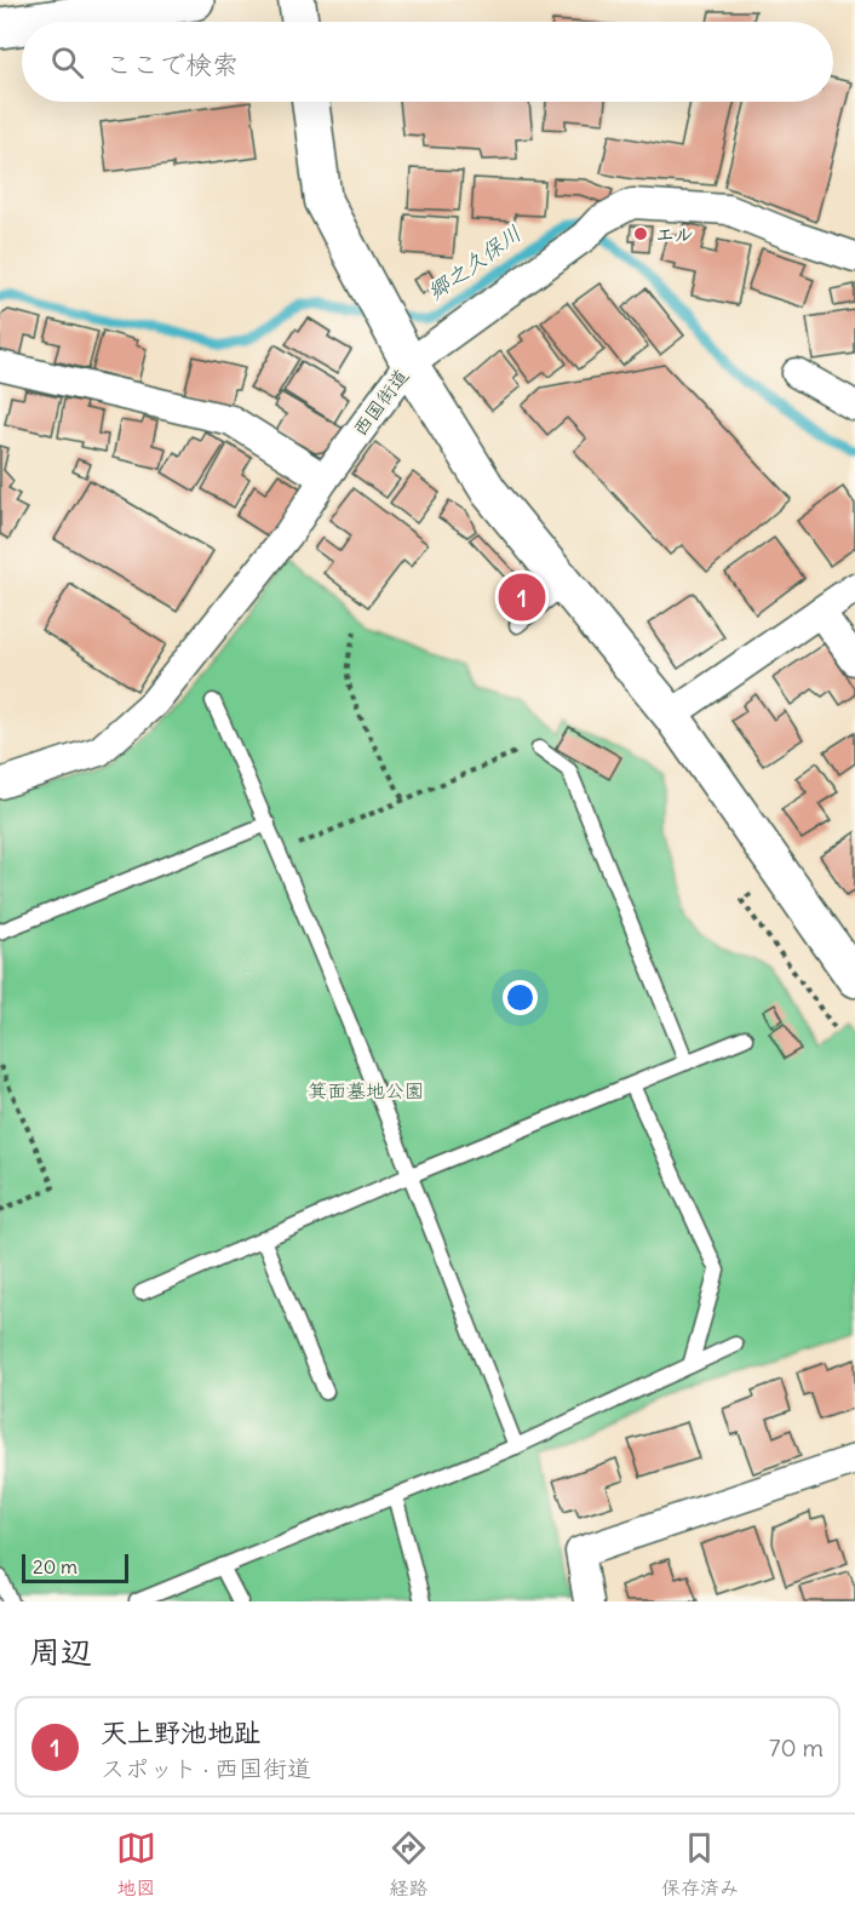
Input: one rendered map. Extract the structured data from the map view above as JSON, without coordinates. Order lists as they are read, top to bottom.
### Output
{
  "streets": {
    "street": ["西国街道"]
  },
  "water": ["郷之久保川"],
  "parks": ["箕面墓地公園"],
  "places": ["エル"],
  "scale_bar": "20 m",
  "page": {
    "search": "ここで検索",
    "pins": "1",
    "scale": "20 m",
    "heading": "周辺",
    "list": [
      {
        "mark": "1",
        "name": "天上野池地趾",
        "note": "スポット · 西国街道",
        "value": "70 m"
      }
    ],
    "nav": ["地図", "経路", "保存済み"]
  }
}
